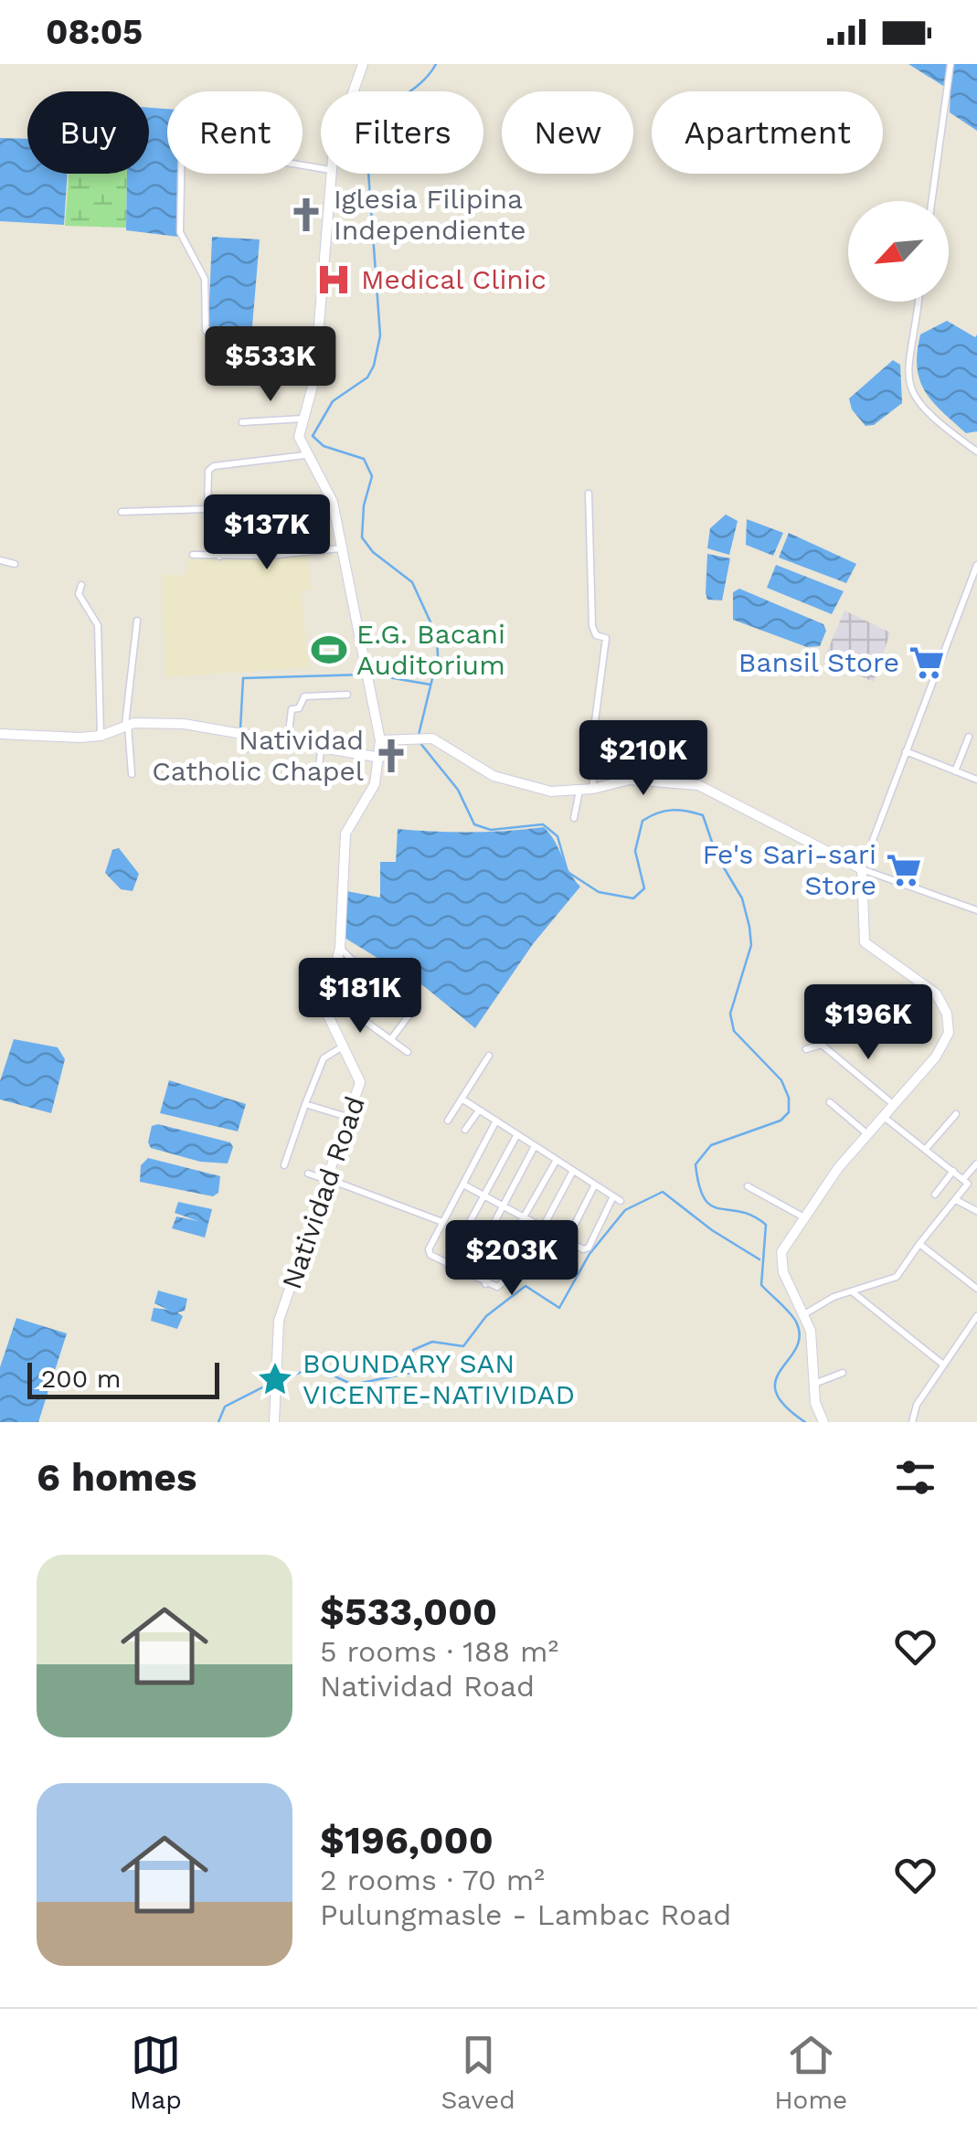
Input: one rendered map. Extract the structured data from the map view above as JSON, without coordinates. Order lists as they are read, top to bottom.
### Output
{
  "streets": {
    "street": ["Natividad Road"]
  },
  "places": {
    "church": ["Iglesia Filipina Independiente", "Natividad Catholic Chapel"],
    "hospital": ["Medical Clinic"],
    "sports": ["E.G. Bacani Auditorium"],
    "supermarket": ["Bansil Store", "Fe's Sari-sari Store"],
    "place": ["BOUNDARY SAN VICENTE-NATIVIDAD"]
  },
  "scale_bar": "200 m",
  "north": "bottom left",
  "page": {
    "status": "08:05",
    "chip": [
      "Buy",
      "Rent",
      "Filters",
      "New",
      "Apartment"
    ],
    "price": [
      "$533K",
      "$137K",
      "$210K",
      "$181K",
      "$196K",
      "$203K"
    ],
    "scale": "200 m",
    "heading": "6 homes",
    "list": [
      {
        "name": "$533,000",
        "note": "5 rooms · 188 m² · Natividad Road"
      },
      {
        "name": "$196,000",
        "note": "2 rooms · 70 m² · Pulungmasle - Lambac Road"
      }
    ],
    "tabs": ["Map", "Saved", "Home"]
  }
}
